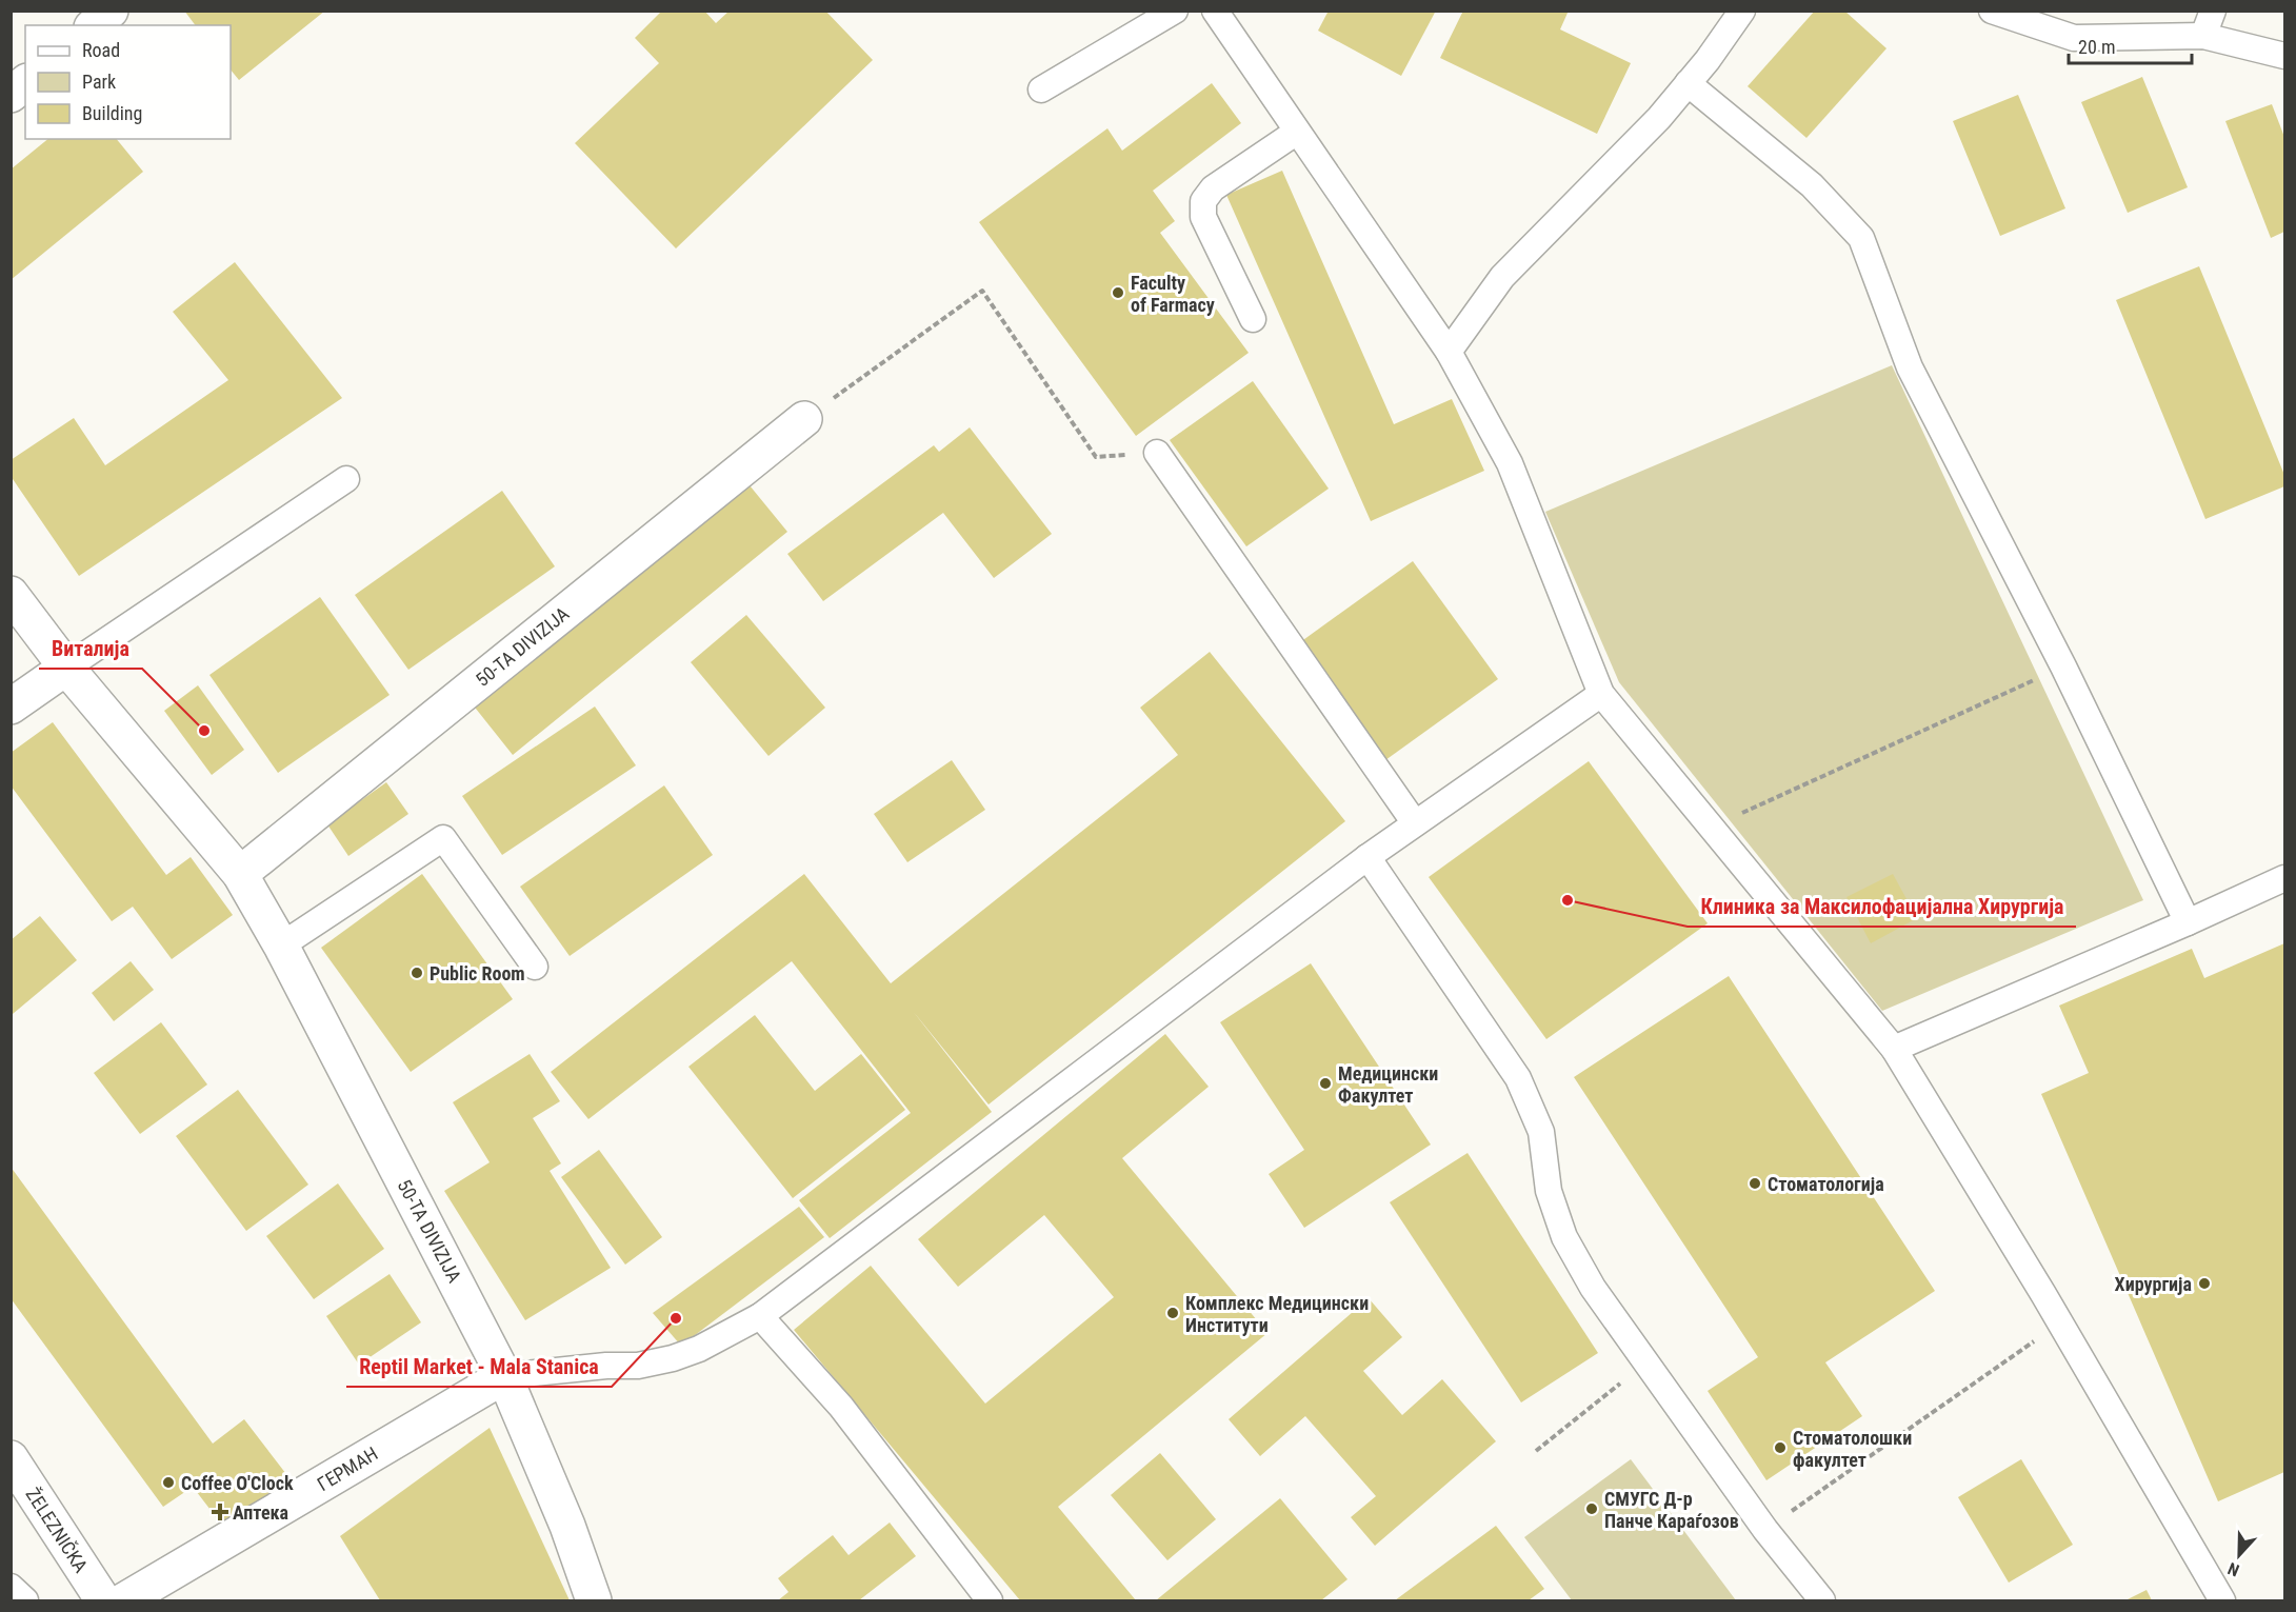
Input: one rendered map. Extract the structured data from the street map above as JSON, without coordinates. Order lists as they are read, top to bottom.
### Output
{
  "streets": {
    "street": ["50-TA DIVIZIJA", "ГЕРМАН", "ŽELEZNIČKA"]
  },
  "crossings": [
    ["50-TA DIVIZIJA", "ГЕРМАН"]
  ],
  "places": {
    "other": [
      "Faculty of Farmacy",
      "Виталија",
      "Клиника за Максилофацијална Хирургија",
      "Public Room",
      "Медицински Факултет",
      "Стоматологија",
      "Хирургија",
      "Комплекс Медицински Институти",
      "Reptil Market - Mala Stanica",
      "Стоматолошки факултет",
      "Coffee O'Clock",
      "СМУГС Д-р Панче Караѓозов"
    ],
    "health": ["Аптека"]
  },
  "legend": ["Road", "Park", "Building"],
  "scale_bar": "20 m",
  "north": "bottom"
}
